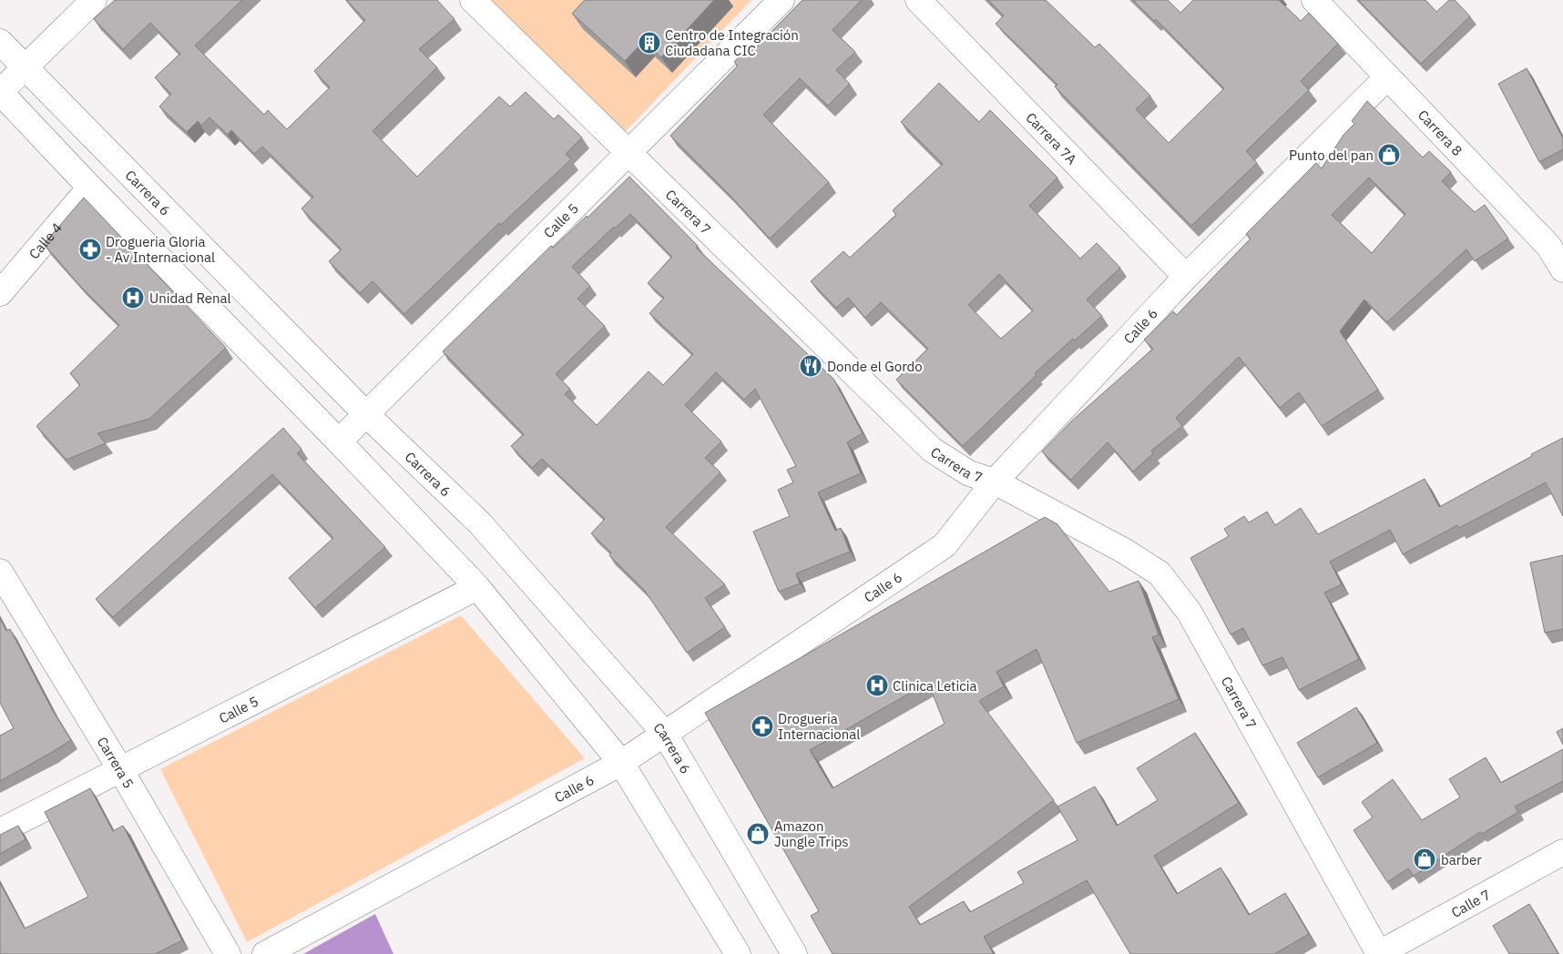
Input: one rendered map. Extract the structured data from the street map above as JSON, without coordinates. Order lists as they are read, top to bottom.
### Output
{
  "streets": {
    "street": [
      "Carrera 8",
      "Carrera 7A",
      "Carrera 6",
      "Carrera 7",
      "Calle 5",
      "Calle 4",
      "Calle 6",
      "Carrera 5",
      "Calle 7"
    ]
  },
  "crossings": [
    ["Carrera 8", "Calle 6"],
    ["Carrera 7A", "Calle 6"],
    ["Carrera 6", "Calle 5"],
    ["Carrera 6", "Calle 6"],
    ["Carrera 7", "Calle 5"],
    ["Carrera 7", "Calle 6"],
    ["Carrera 7", "Calle 7"],
    ["Calle 5", "Carrera 5"]
  ],
  "places": {
    "building": ["Centro de Integración Ciudadana CIC"],
    "shop": ["Punto del pan", "Amazon Jungle Trips", "barber"],
    "pharmacy": ["Drogueria Gloria - Av Internacional", "Drogueria Internacional"],
    "hospital": ["Unidad Renal", "Clinica Leticia"],
    "restaurant": ["Donde el Gordo"]
  }
}
